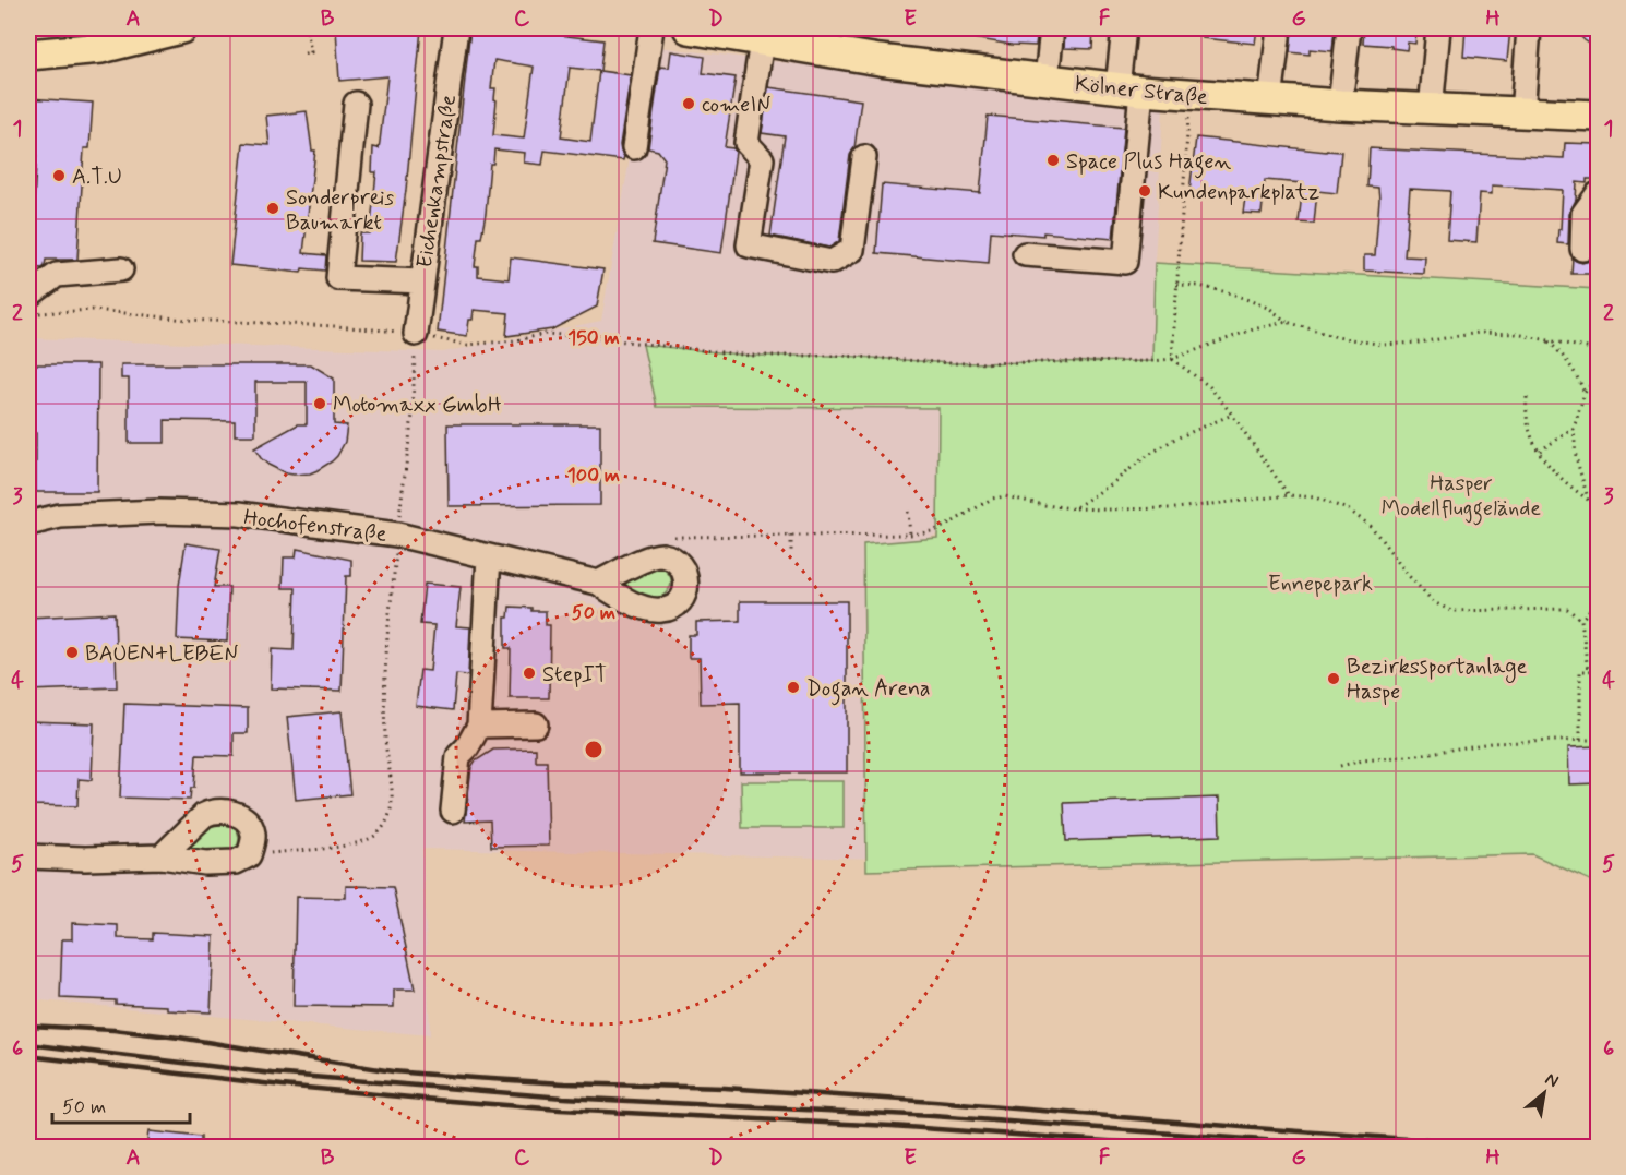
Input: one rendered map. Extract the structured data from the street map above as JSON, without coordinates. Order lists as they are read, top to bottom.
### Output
{
  "streets": {
    "main road": ["Kölner Straße"],
    "street": ["Eichenkampstraße", "Hochofenstraße"]
  },
  "parks": ["Hasper Modellfluggelände", "Ennepepark"],
  "places": [
    "comeIN",
    "Space Plus Hagen",
    "A.T.U",
    "Kundenparkplatz",
    "Sonderpreis Baumarkt",
    "Motomaxx GmbH",
    "BAUEN+LEBEN",
    "StepIT",
    "Bezirkssportanlage Haspe",
    "Dogan Arena"
  ],
  "scale_bar": "50 m",
  "north": "top right",
  "grid": {
    "columns": [
      "A",
      "B",
      "C",
      "D",
      "E",
      "F",
      "G",
      "H"
    ],
    "rows": [
      "1",
      "2",
      "3",
      "4",
      "5",
      "6"
    ]
  },
  "rings": ["150 m", "100 m", "50 m"]
}
